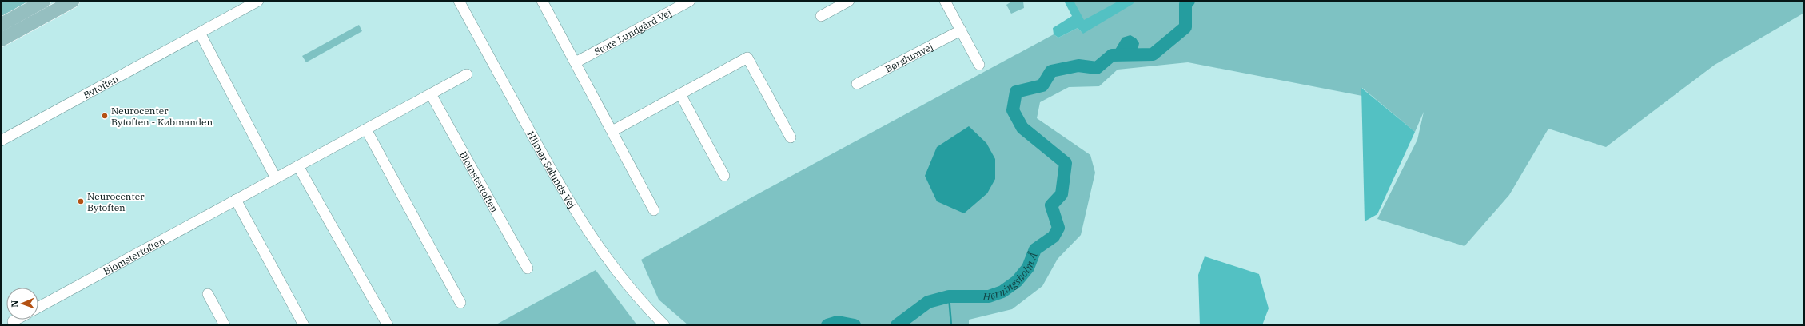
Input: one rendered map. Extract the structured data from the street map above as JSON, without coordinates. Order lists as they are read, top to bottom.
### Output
{
  "streets": {
    "street": [
      "Store Lundgård Vej",
      "Børglumvej",
      "Bytoften",
      "Hilmar Sølunds Vej",
      "Blomstertoften"
    ]
  },
  "water": ["Herningsholm Å"],
  "places": ["Neurocenter Bytoften - Købmanden", "Neurocenter Bytoften"],
  "north": "left"
}
